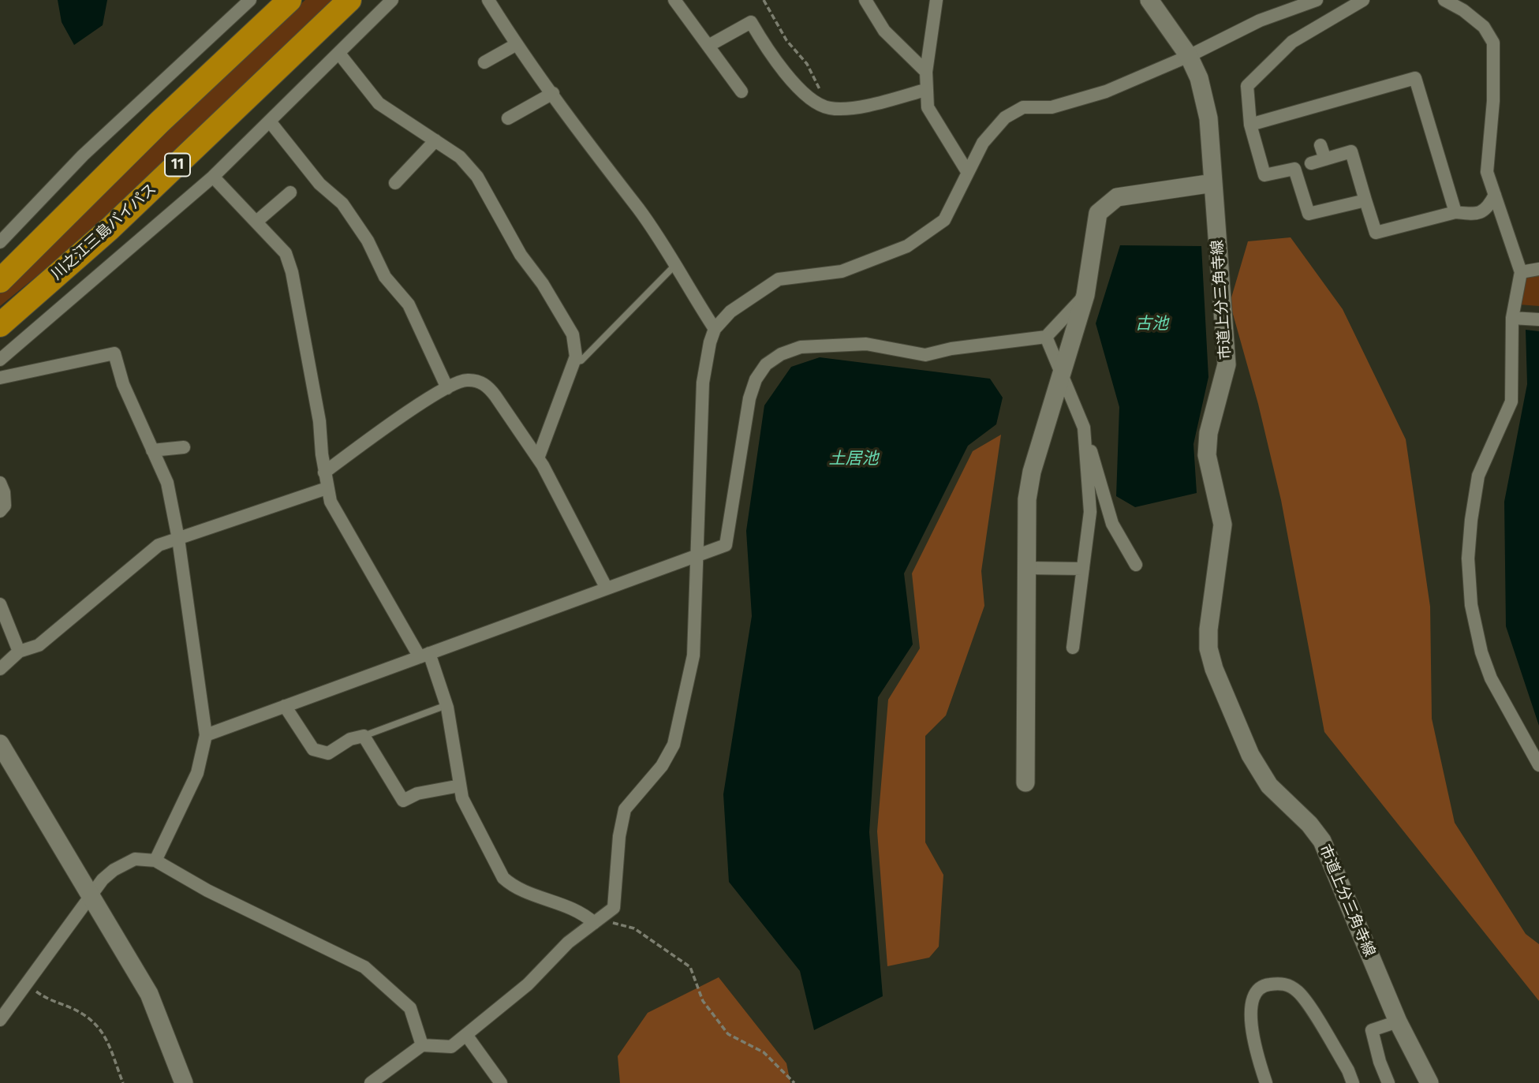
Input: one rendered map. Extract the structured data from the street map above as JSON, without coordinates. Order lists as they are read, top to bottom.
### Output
{
  "streets": {
    "highway": ["11", "川之江三島バイパス"],
    "street": ["市道上分三角寺線"]
  },
  "water": ["古池", "土居池"]
}
